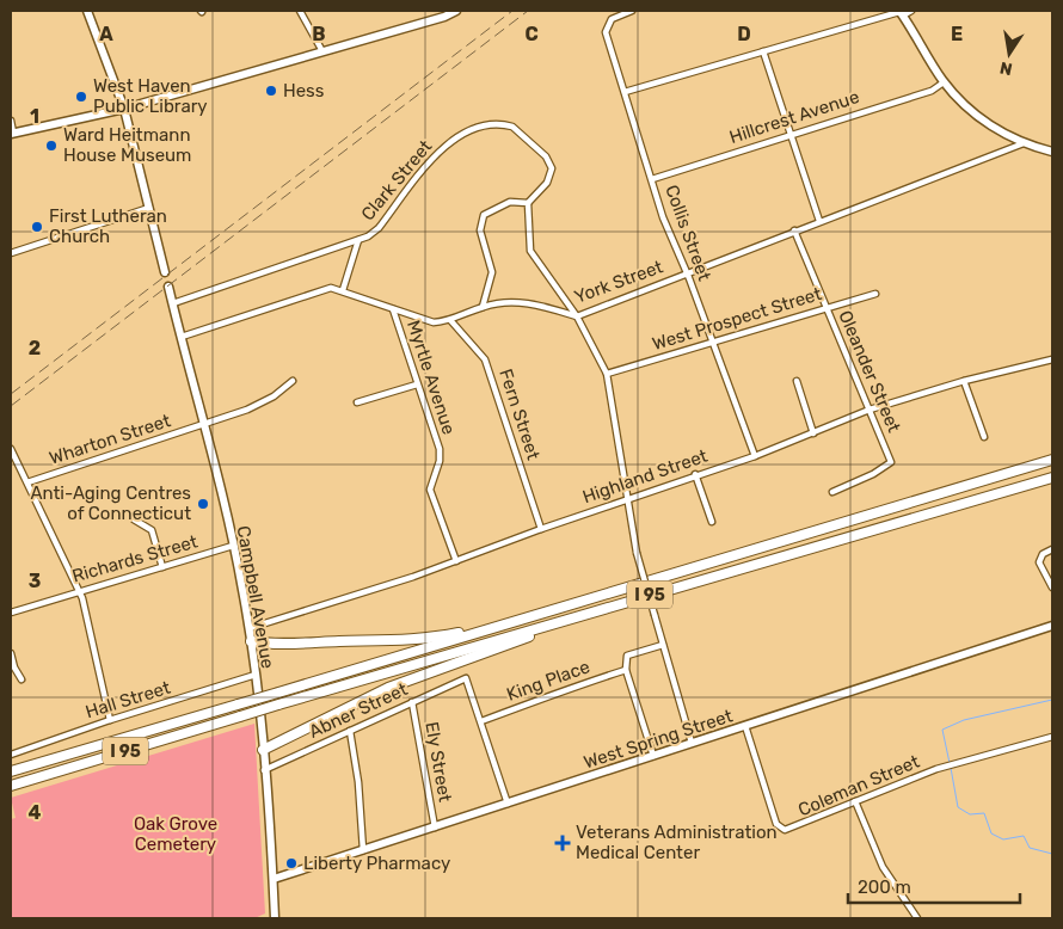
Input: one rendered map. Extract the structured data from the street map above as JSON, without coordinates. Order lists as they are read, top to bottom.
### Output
{
  "streets": {
    "highway": ["I 95"],
    "main road": ["Campbell Avenue", "West Spring Street"],
    "street": [
      "Hillcrest Avenue",
      "Clark Street",
      "Collis Street",
      "York Street",
      "West Prospect Street",
      "Oleander Street",
      "Myrtle Avenue",
      "Fern Street",
      "Wharton Street",
      "Highland Street",
      "Richards Street",
      "King Place",
      "Hall Street",
      "Abner Street",
      "Ely Street",
      "Coleman Street"
    ]
  },
  "crossings": [
    ["Hillcrest Avenue", "Collis Street"],
    ["Clark Street", "Campbell Avenue"],
    ["Collis Street", "York Street"],
    ["Collis Street", "West Prospect Street"],
    ["Collis Street", "Highland Street"],
    ["York Street", "Oleander Street"],
    ["York Street", "Myrtle Avenue"],
    ["York Street", "Fern Street"],
    ["York Street", "Campbell Avenue"],
    ["West Prospect Street", "Oleander Street"],
    ["Oleander Street", "Highland Street"],
    ["Myrtle Avenue", "Highland Street"],
    ["Fern Street", "Highland Street"],
    ["Wharton Street", "Campbell Avenue"],
    ["Highland Street", "Campbell Avenue"],
    ["Richards Street", "Campbell Avenue"],
    ["Campbell Avenue", "Hall Street"],
    ["Campbell Avenue", "Abner Street"],
    ["Campbell Avenue", "West Spring Street"],
    ["King Place", "Abner Street"],
    ["Abner Street", "Ely Street"],
    ["West Spring Street", "Ely Street"],
    ["West Spring Street", "Coleman Street"]
  ],
  "parks": ["Oak Grove Cemetery"],
  "places": {
    "other": [
      "Hess",
      "West Haven Public Library",
      "Ward Heitmann House Museum",
      "First Lutheran Church",
      "Anti-Aging Centres of Connecticut",
      "Liberty Pharmacy"
    ],
    "health": ["Veterans Administration Medical Center"]
  },
  "scale_bar": "200 m",
  "north": "bottom",
  "grid": {
    "columns": [
      "A",
      "B",
      "C",
      "D",
      "E"
    ],
    "rows": [
      "1",
      "2",
      "3",
      "4"
    ]
  }
}
